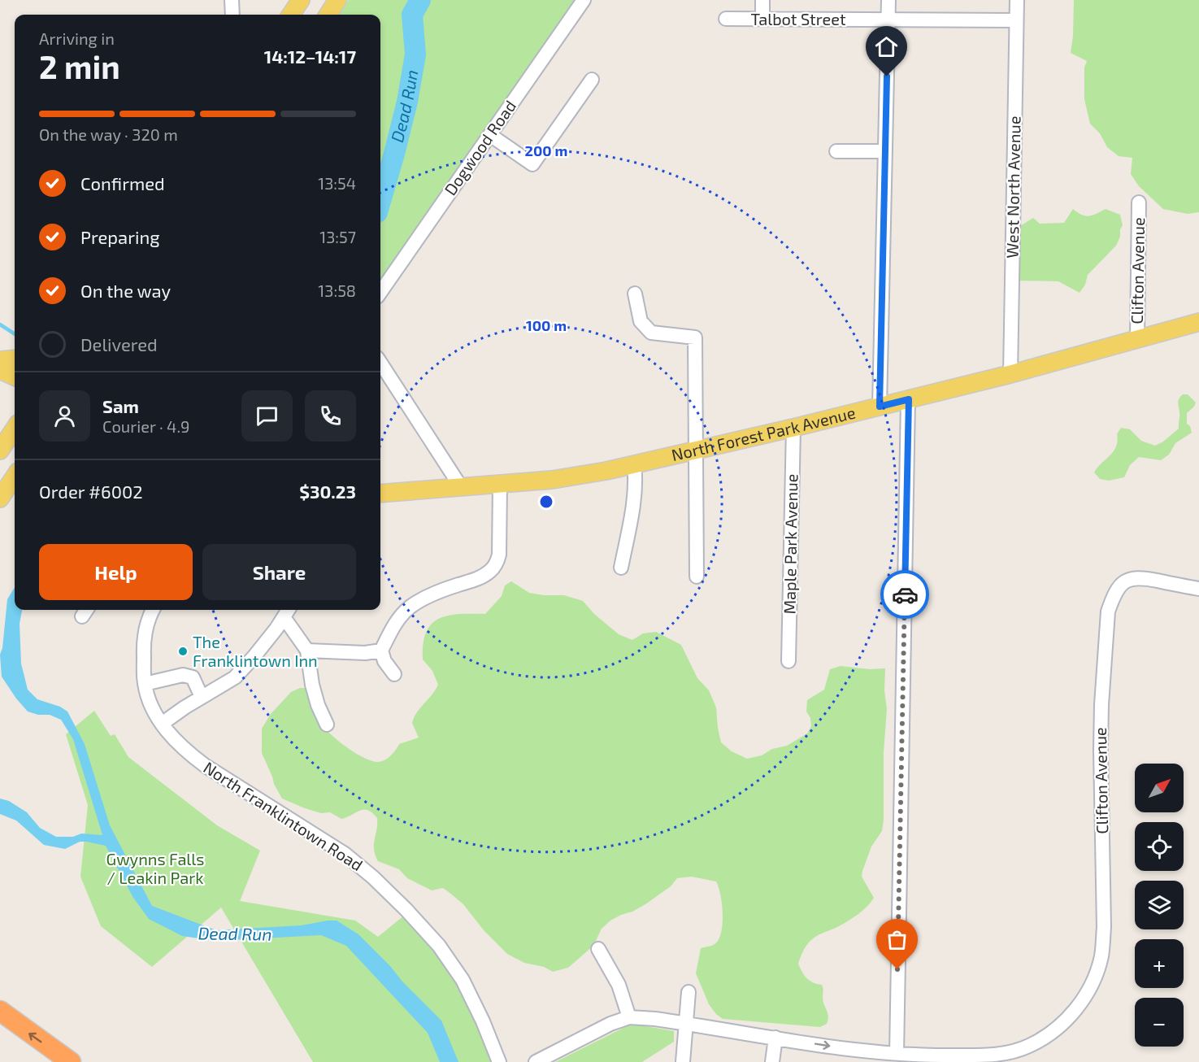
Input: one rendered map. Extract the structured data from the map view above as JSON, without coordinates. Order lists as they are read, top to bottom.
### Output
{
  "streets": {
    "main road": ["North Forest Park Avenue"],
    "street": [
      "Talbot Street",
      "Dogwood Road",
      "West North Avenue",
      "Clifton Avenue",
      "Maple Park Avenue",
      "North Franklintown Road"
    ]
  },
  "crossings": [
    ["Talbot Street", "West North Avenue"],
    ["West North Avenue", "North Forest Park Avenue"],
    ["Clifton Avenue", "North Forest Park Avenue"],
    ["North Forest Park Avenue", "Maple Park Avenue"]
  ],
  "water": ["Dead Run"],
  "parks": ["Gwynns Falls / Leakin Park"],
  "places": ["The Franklintown Inn"],
  "north": "top right",
  "page": {
    "heading": ["2 min", "Arriving in", "14:12–14:17"],
    "panel": [
      "Sam",
      "Courier · 4.9",
      "Order #6002",
      "$30.23"
    ],
    "bar": "On the way · 320 m",
    "list": [
      ["Confirmed", "13:54"],
      ["Preparing", "13:57"],
      ["On the way", "13:58"],
      "Delivered"
    ],
    "buttons": ["Help", "Share"],
    "map_buttons": ["+", "−"]
  },
  "rings": ["200 m", "100 m"]
}
